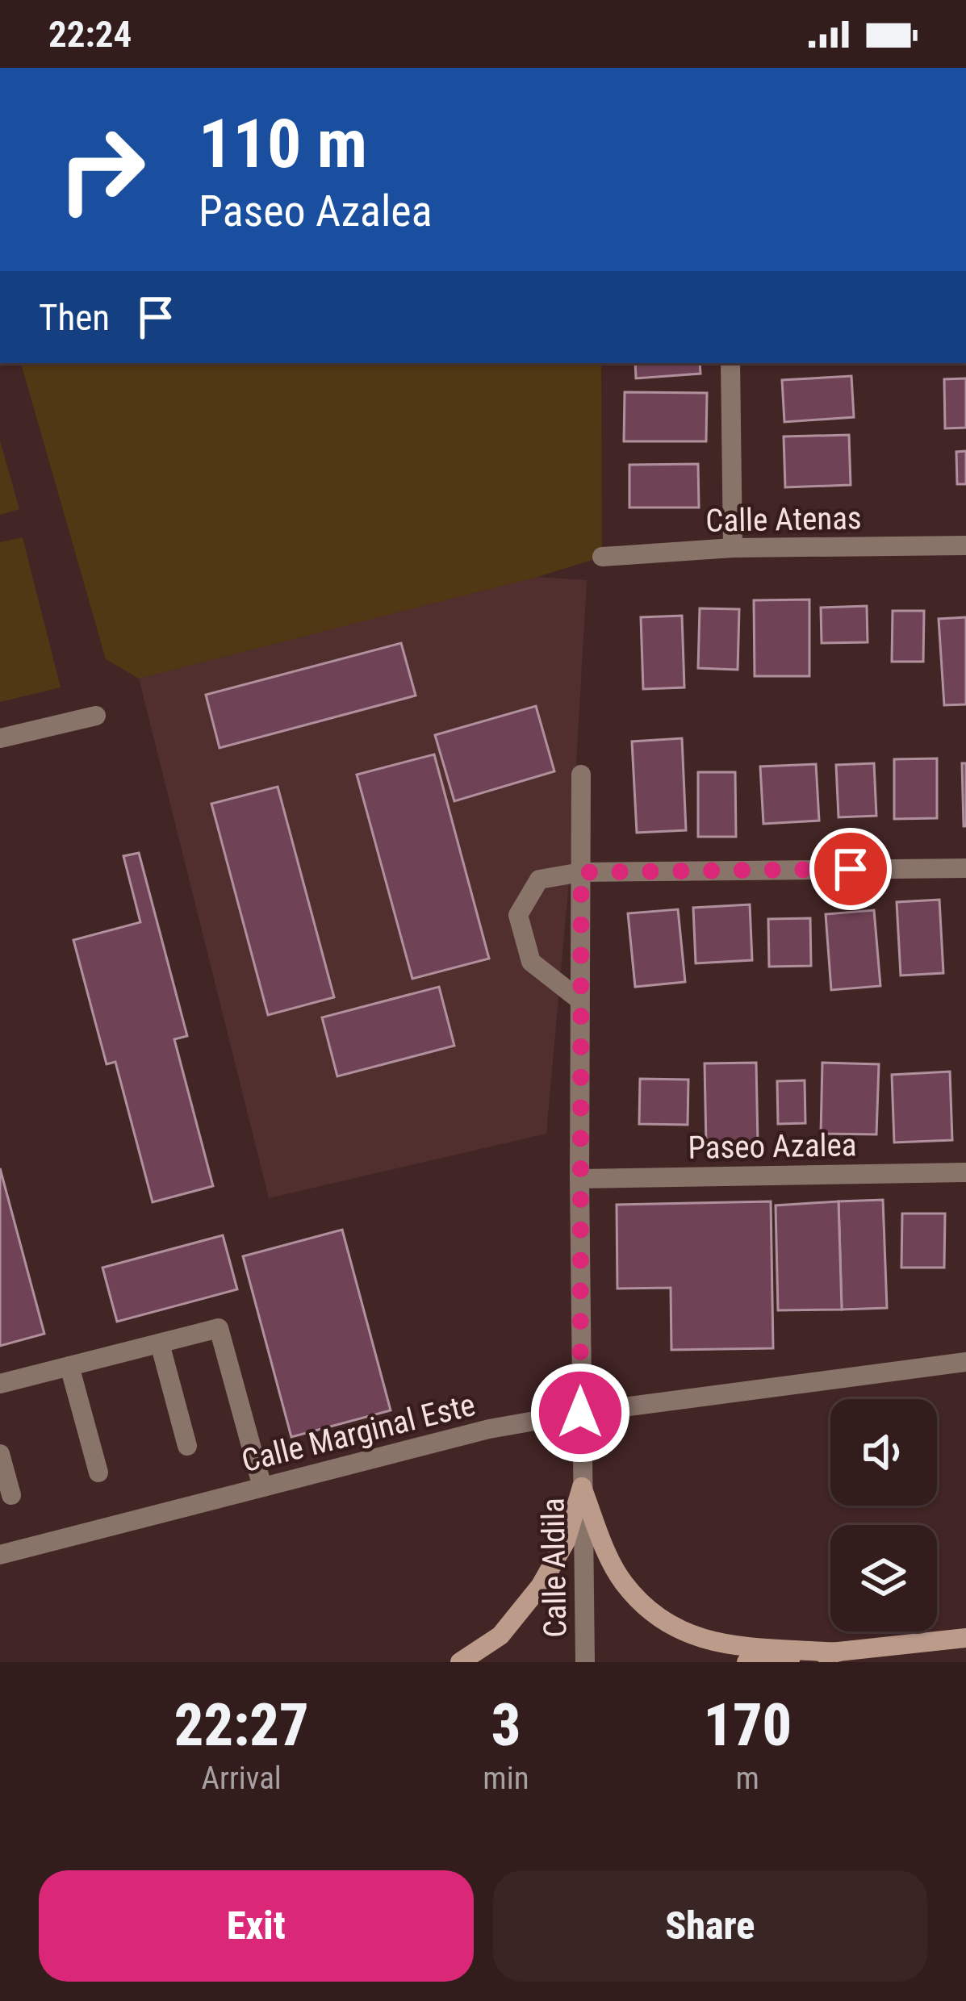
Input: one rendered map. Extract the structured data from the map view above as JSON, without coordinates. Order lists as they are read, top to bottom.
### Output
{
  "streets": {
    "street": [
      "Calle Atenas",
      "Paseo Azalea",
      "Calle Marginal Este",
      "Calle Aldila"
    ]
  },
  "crossings": [
    ["Paseo Azalea", "Calle Aldila"],
    ["Calle Marginal Este", "Calle Aldila"]
  ],
  "page": {
    "status": "22:24",
    "turn": ["110 m", "Paseo Azalea"],
    "then": "Then",
    "eta": [
      "22:27",
      "Arrival",
      "3",
      "min",
      "170",
      "m"
    ],
    "buttons": ["Exit", "Share"]
  }
}
